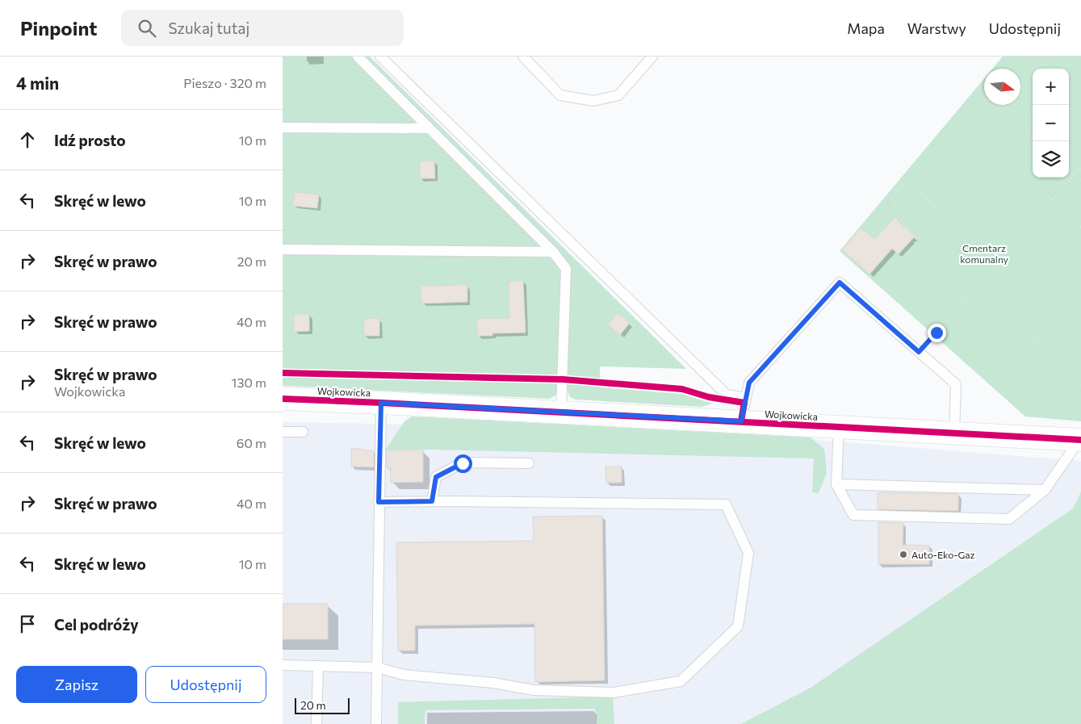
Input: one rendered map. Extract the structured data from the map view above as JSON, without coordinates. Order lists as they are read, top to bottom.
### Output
{
  "streets": {
    "street": ["Wojkowicka"]
  },
  "parks": ["Cmentarz komunalny"],
  "places": ["Auto-Eko-Gaz"],
  "scale_bar": "20 m",
  "north": "right",
  "page": {
    "header": "Pinpoint",
    "search": "Szukaj tutaj",
    "nav": ["Mapa", "Warstwy", "Udostępnij"],
    "heading": ["4 min", "Pieszo · 320 m"],
    "map_buttons": ["+", "−"],
    "list": [
      ["Idź prosto", "10 m"],
      ["Skręć w lewo", "10 m"],
      ["Skręć w prawo", "20 m"],
      ["Skręć w prawo", "40 m"],
      ["Skręć w prawo", "Wojkowicka", "130 m"],
      ["Skręć w lewo", "60 m"],
      ["Skręć w prawo", "40 m"],
      ["Skręć w lewo", "10 m"],
      "Cel podróży"
    ],
    "buttons": ["Zapisz", "Udostępnij"],
    "scale": "20 m"
  }
}
